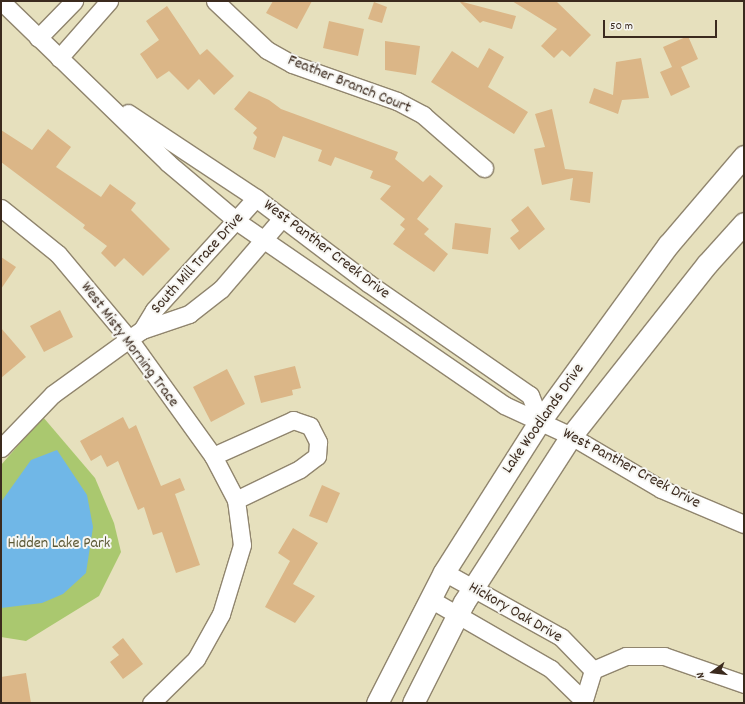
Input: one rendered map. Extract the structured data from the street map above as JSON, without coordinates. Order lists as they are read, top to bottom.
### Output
{
  "streets": {
    "main road": ["Lake Woodlands Drive"],
    "street": [
      "Feather Branch Court",
      "West Panther Creek Drive",
      "South Mill Trace Drive",
      "West Misty Morning Trace",
      "Hickory Oak Drive"
    ]
  },
  "crossings": [
    ["West Panther Creek Drive", "South Mill Trace Drive"],
    ["West Panther Creek Drive", "Lake Woodlands Drive"],
    ["South Mill Trace Drive", "West Misty Morning Trace"],
    ["Lake Woodlands Drive", "Hickory Oak Drive"]
  ],
  "parks": ["Hidden Lake Park"],
  "scale_bar": "50 m",
  "north": "left"
}
